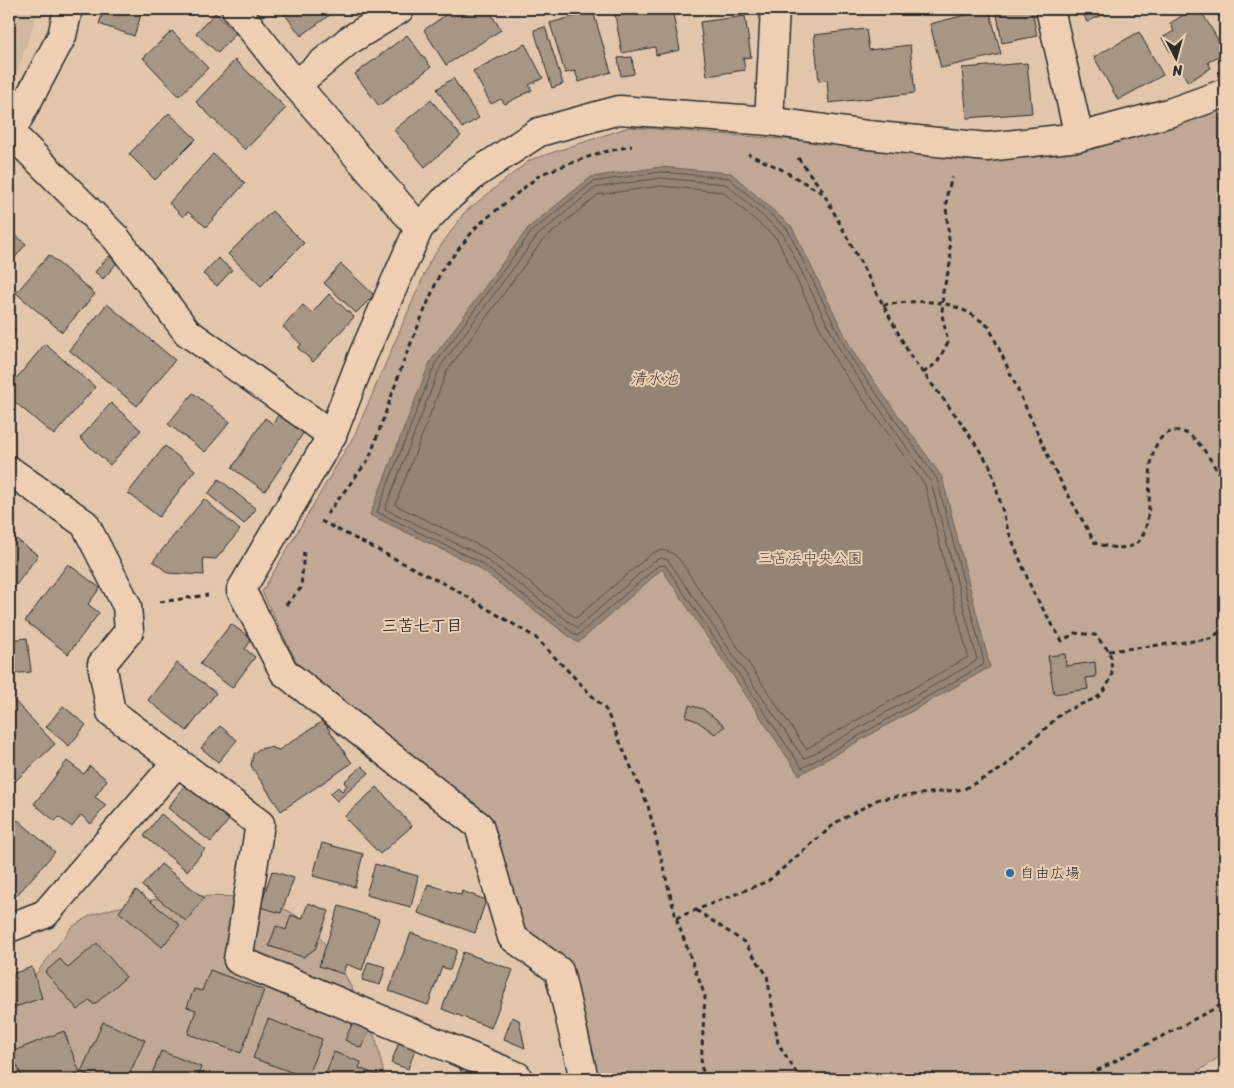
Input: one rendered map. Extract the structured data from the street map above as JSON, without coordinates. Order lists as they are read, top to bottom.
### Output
{
  "districts": ["三苫七丁目"],
  "water": ["清水池"],
  "parks": ["三苫浜中央公園"],
  "places": ["自由広場"],
  "north": "bottom"
}
